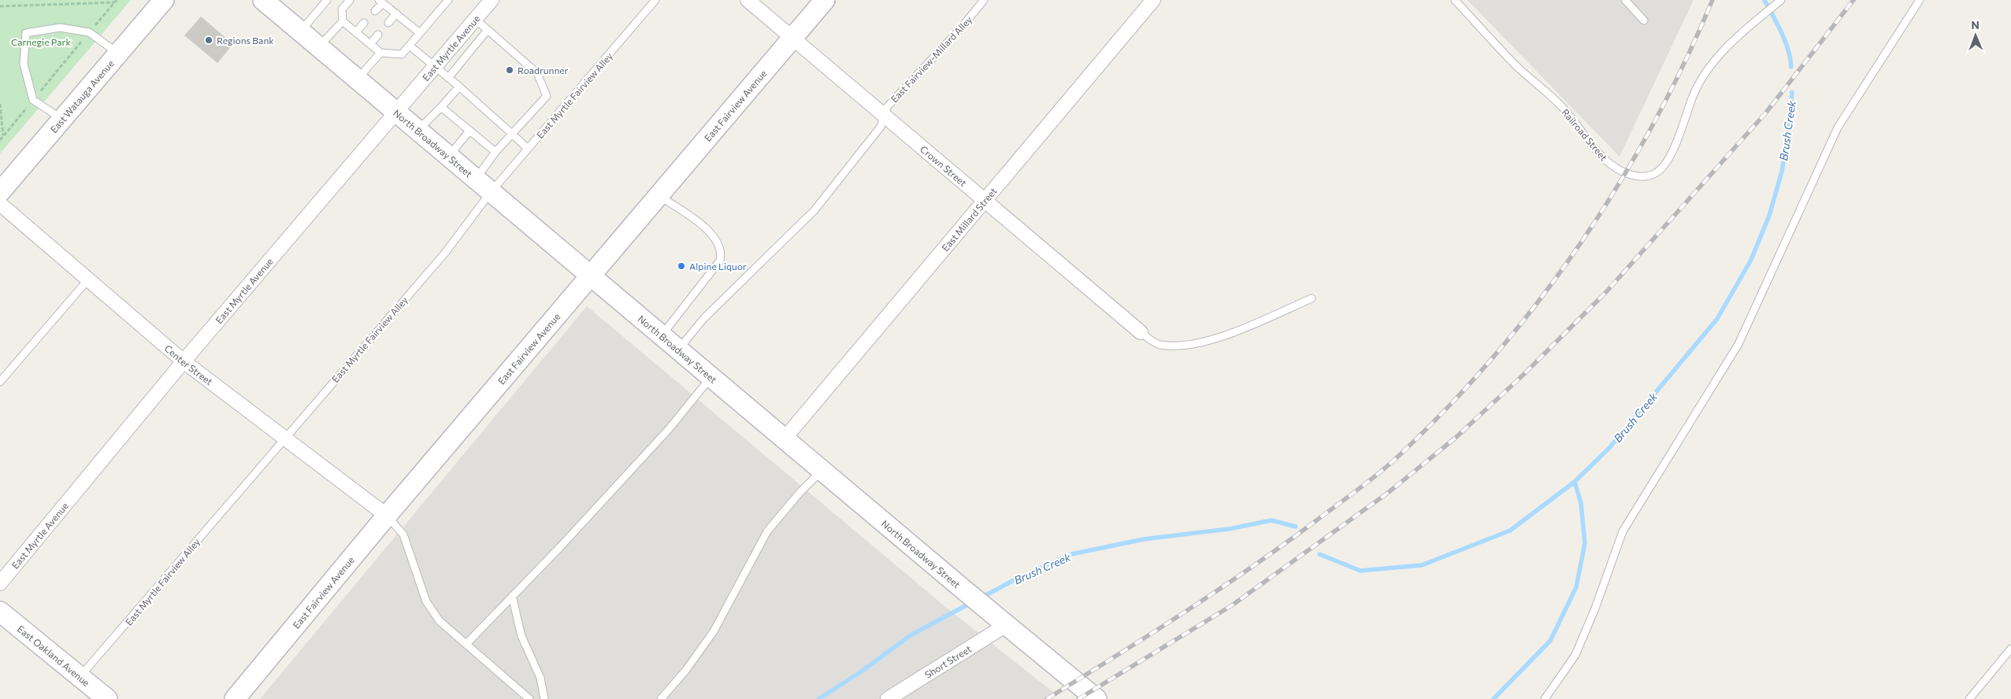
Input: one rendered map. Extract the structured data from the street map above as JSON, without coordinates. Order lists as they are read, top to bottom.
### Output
{
  "streets": {
    "street": [
      "East Myrtle Avenue",
      "East Watauga Avenue",
      "East Fairview Avenue",
      "North Broadway Street",
      "Crown Street",
      "East Millard Street",
      "Center Street",
      "East Oakland Avenue",
      "Short Street"
    ],
    "lane": ["East Fairview-Millard Alley", "East Myrtle Fairview Alley", "Railroad Street"]
  },
  "crossings": [
    ["East Myrtle Avenue", "North Broadway Street"],
    ["East Myrtle Avenue", "Center Street"],
    ["East Fairview-Millard Alley", "North Broadway Street"],
    ["East Fairview-Millard Alley", "Crown Street"],
    ["East Myrtle Fairview Alley", "North Broadway Street"],
    ["East Myrtle Fairview Alley", "Center Street"],
    ["East Myrtle Fairview Alley", "East Oakland Avenue"],
    ["East Fairview Avenue", "North Broadway Street"],
    ["East Fairview Avenue", "Crown Street"],
    ["East Fairview Avenue", "Center Street"],
    ["North Broadway Street", "East Millard Street"],
    ["North Broadway Street", "Short Street"],
    ["Crown Street", "East Millard Street"]
  ],
  "water": ["Brush Creek"],
  "parks": ["Carnegie Park"],
  "places": ["Regions Bank", "Roadrunner", "Alpine Liquor"],
  "north": "top"
}
